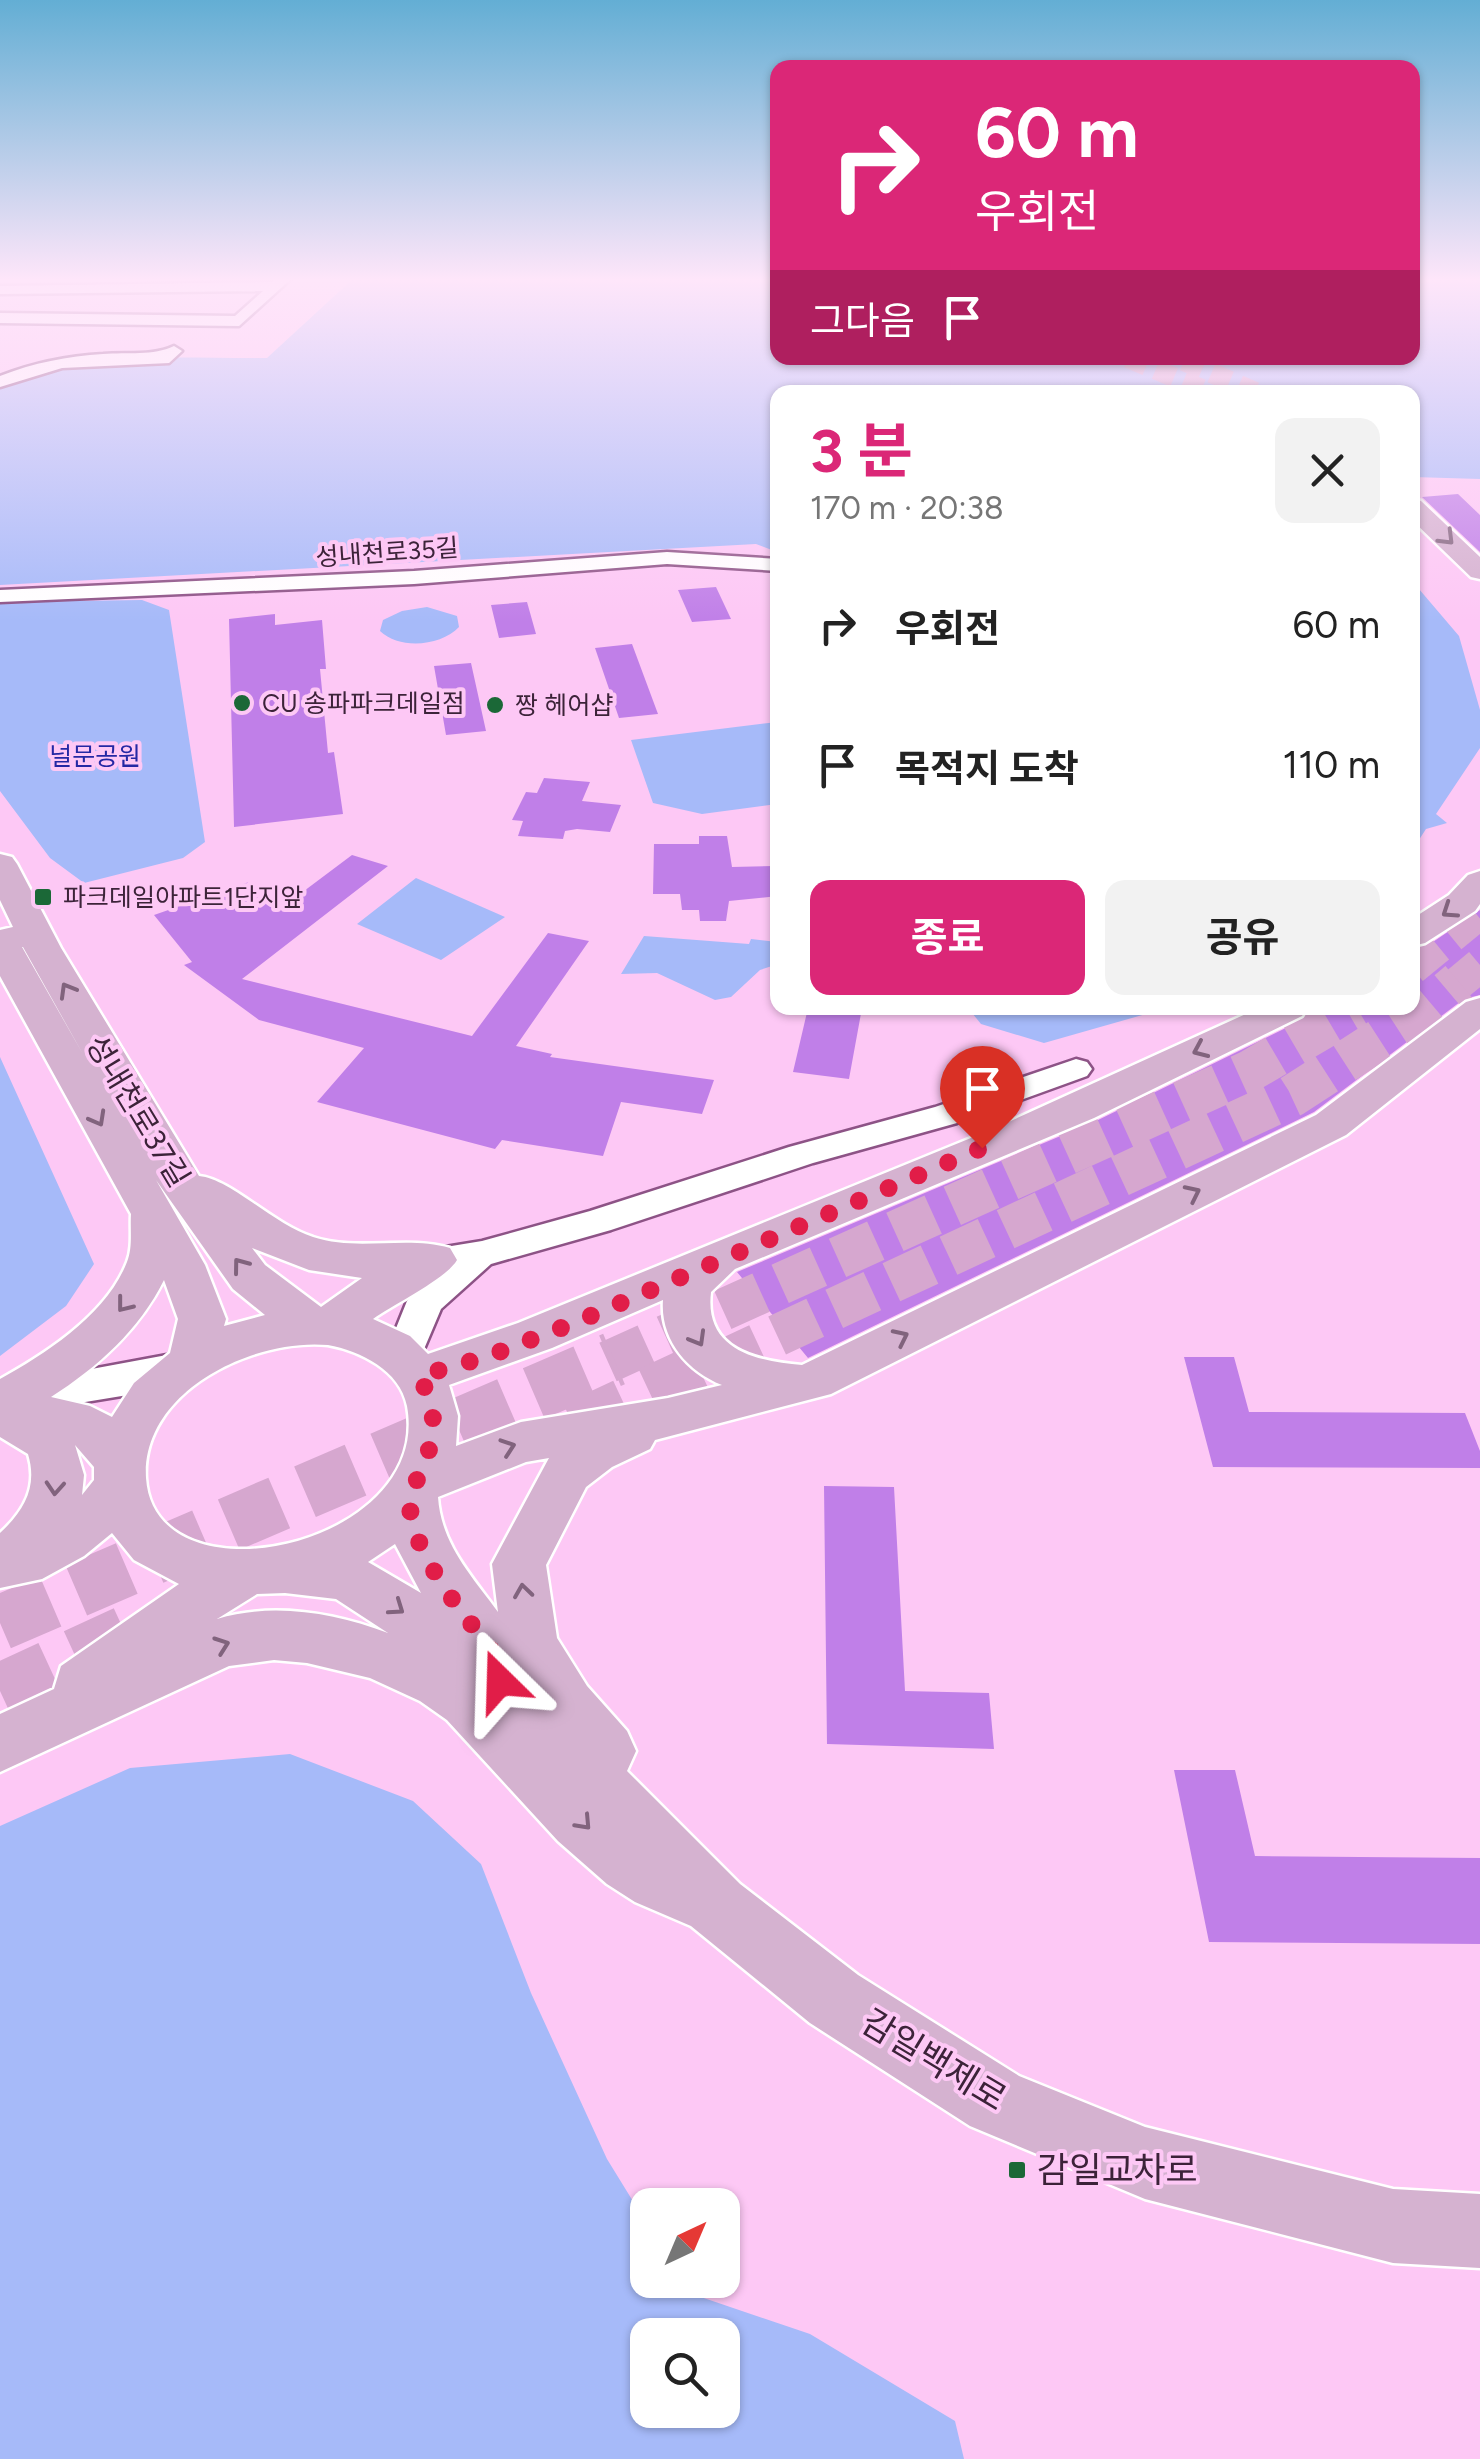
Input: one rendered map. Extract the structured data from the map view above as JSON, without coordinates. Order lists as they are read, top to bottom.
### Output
{
  "streets": {
    "main road": ["성내천로37길", "감일백제로"],
    "street": ["성내천로35길"]
  },
  "parks": ["널문공원"],
  "places": {
    "other": ["CU 송파파크데일점", "짱 헤어샵"],
    "transit": ["파크데일아파트1단지앞", "감일교차로"]
  },
  "north": "top right",
  "page": {
    "turn": ["60 m", "우회전"],
    "then": "그다음",
    "heading": ["3 분", "170 m · 20:38"],
    "list": [
      {
        "name": "우회전",
        "value": "60 m"
      },
      {
        "name": "목적지 도착",
        "value": "110 m"
      }
    ],
    "buttons": ["종료", "공유"]
  }
}
